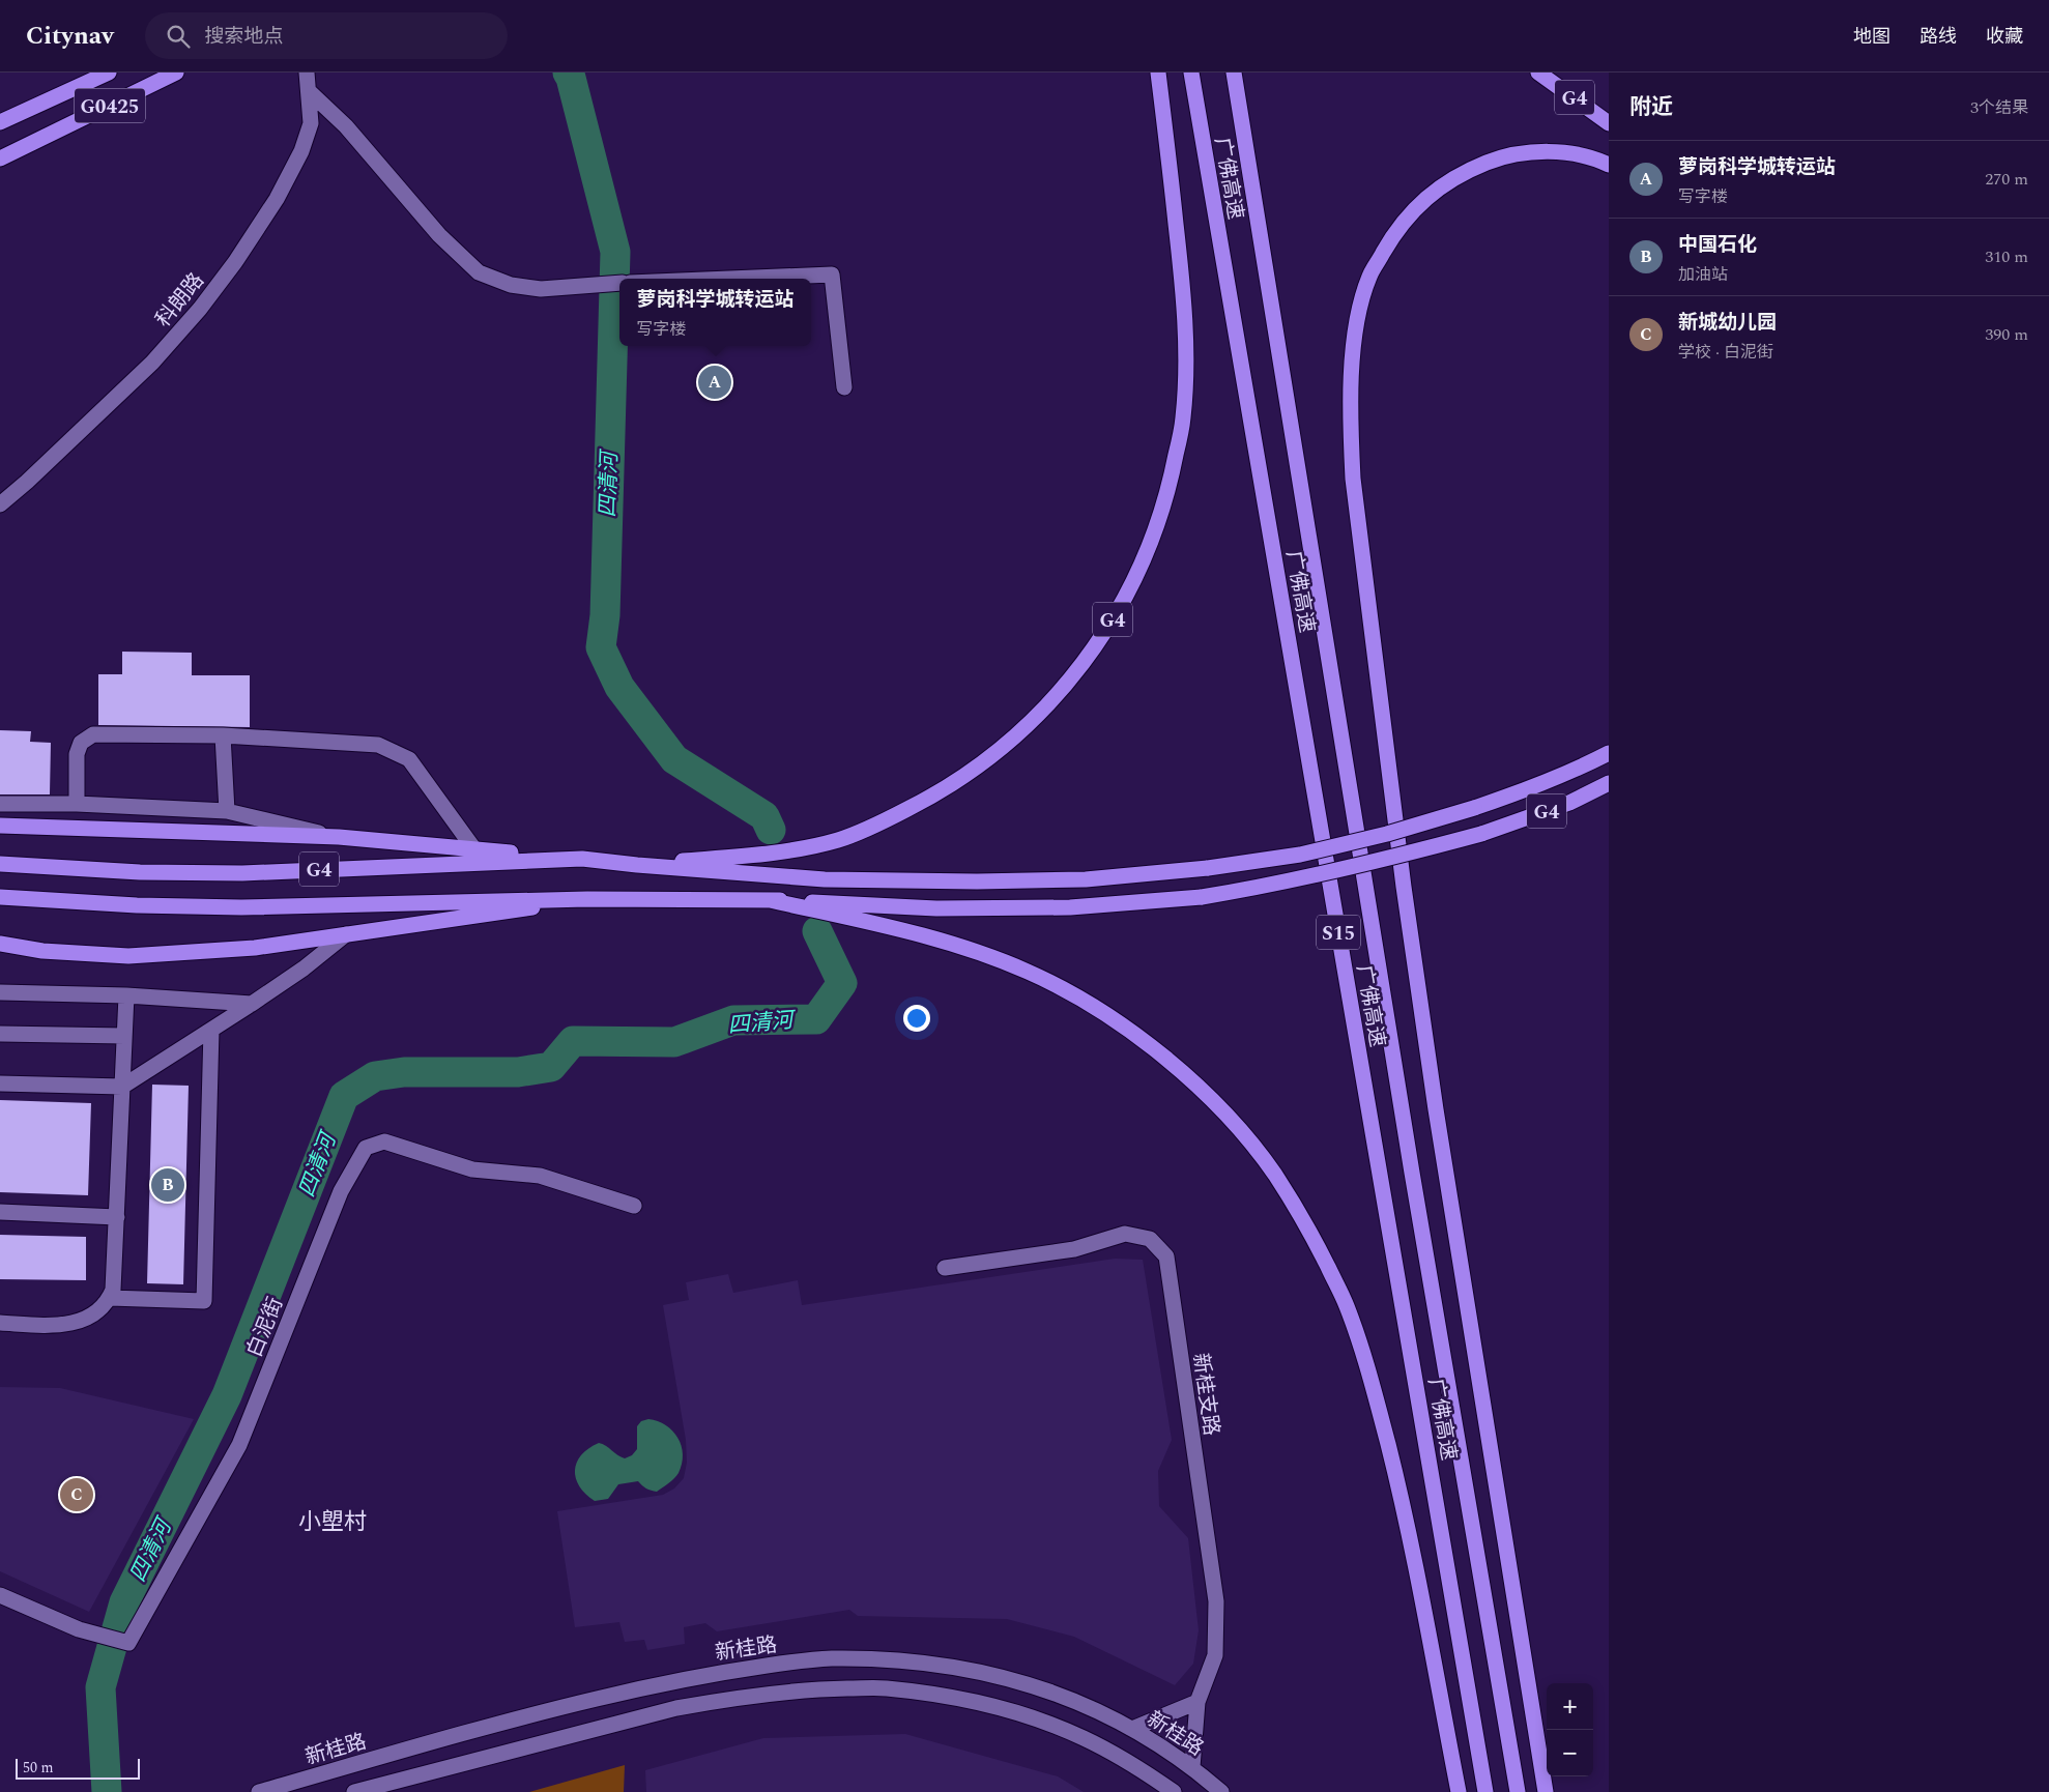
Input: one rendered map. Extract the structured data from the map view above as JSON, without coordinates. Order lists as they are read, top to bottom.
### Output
{
  "streets": {
    "highway": [
      "G4",
      "G0425",
      "广佛高速",
      "S15"
    ],
    "street": [
      "科朗路",
      "白泥街",
      "新桂支路",
      "新桂路"
    ]
  },
  "crossings": [
    ["新桂支路", "新桂路"]
  ],
  "districts": ["小塱村"],
  "water": ["四清河"],
  "scale_bar": "50 m",
  "page": {
    "header": "Citynav",
    "search": "搜索地点",
    "nav": ["地图", "路线", "收藏"],
    "heading": ["附近", "3个结果"],
    "list": [
      {
        "mark": "A",
        "name": "萝岗科学城转运站",
        "note": "写字楼",
        "value": "270 m"
      },
      {
        "mark": "B",
        "name": "中国石化",
        "note": "加油站",
        "value": "310 m"
      },
      {
        "mark": "C",
        "name": "新城幼儿园",
        "note": "学校 · 白泥街",
        "value": "390 m"
      }
    ],
    "popup": ["萝岗科学城转运站", "写字楼"],
    "pins": ["A", "B", "C"],
    "map_buttons": ["+", "−"],
    "scale": "50 m"
  }
}
